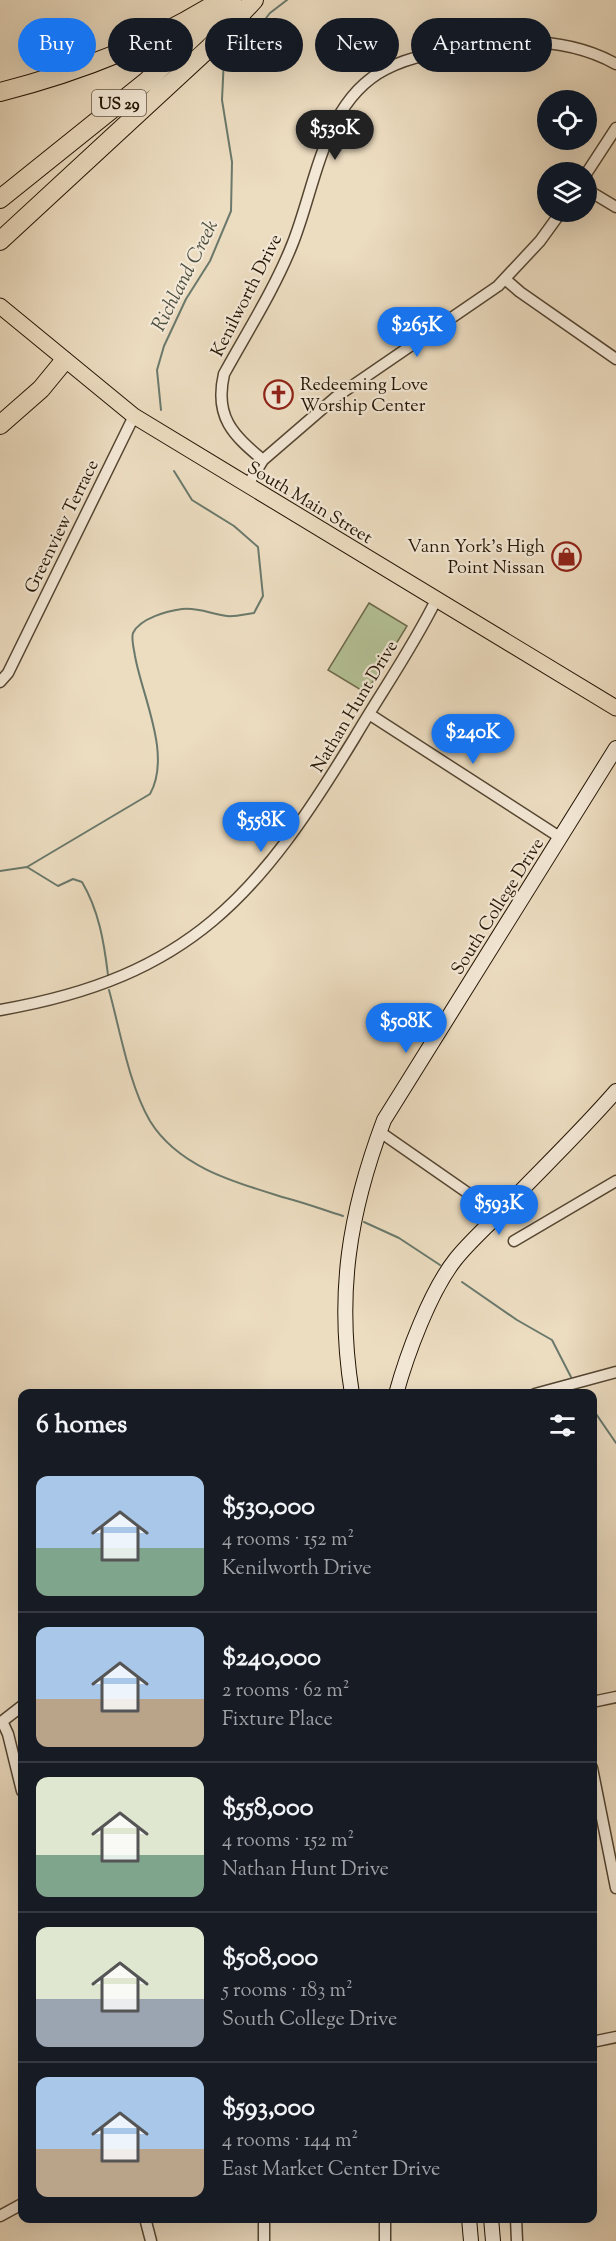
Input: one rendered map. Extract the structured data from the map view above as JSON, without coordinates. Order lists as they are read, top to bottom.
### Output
{
  "streets": {
    "highway": ["US 29"],
    "main road": ["South Main Street", "South College Drive"],
    "street": ["Kenilworth Drive", "Greenview Terrace", "Nathan Hunt Drive"]
  },
  "crossings": [
    ["South Main Street", "Greenview Terrace"],
    ["South Main Street", "Nathan Hunt Drive"]
  ],
  "water": ["Richland Creek"],
  "places": {
    "church": ["Redeeming Love Worship Center"],
    "shop": ["Vann York's High Point Nissan"]
  },
  "page": {
    "chip": [
      "Buy",
      "Rent",
      "Filters",
      "New",
      "Apartment"
    ],
    "price": [
      "$530K",
      "$265K",
      "$240K",
      "$558K",
      "$508K",
      "$593K"
    ],
    "heading": "6 homes",
    "list": [
      {
        "name": "$530,000",
        "note": "4 rooms · 152 m² · Kenilworth Drive"
      },
      {
        "name": "$240,000",
        "note": "2 rooms · 62 m² · Fixture Place"
      },
      {
        "name": "$558,000",
        "note": "4 rooms · 152 m² · Nathan Hunt Drive"
      },
      {
        "name": "$508,000",
        "note": "5 rooms · 183 m² · South College Drive"
      },
      {
        "name": "$593,000",
        "note": "4 rooms · 144 m² · East Market Center Drive"
      }
    ]
  }
}
